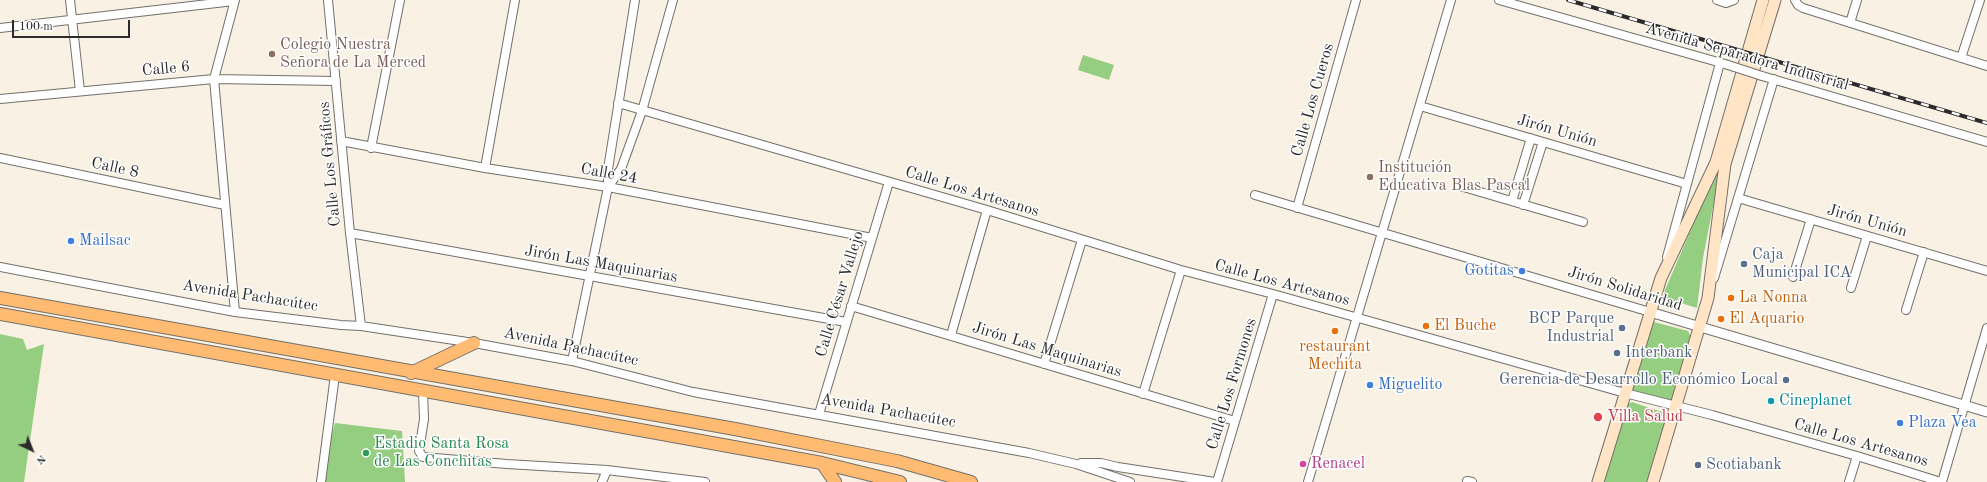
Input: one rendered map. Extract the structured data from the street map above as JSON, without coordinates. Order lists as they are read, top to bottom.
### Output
{
  "streets": {
    "street": [
      "Avenida Separadora Industrial",
      "Calle 6",
      "Calle Los Cueros",
      "Jirón Unión",
      "Calle Los Gráficos",
      "Calle 8",
      "Calle 24",
      "Calle Los Artesanos",
      "Jirón Las Maquinarias",
      "Jirón Solidaridad",
      "Calle César Vallejo",
      "Avenida Pachacútec",
      "Calle Los Formones"
    ]
  },
  "crossings": [
    ["Calle 6", "Calle Los Gráficos"],
    ["Calle Los Cueros", "Jirón Solidaridad"],
    ["Calle Los Gráficos", "Calle 24"],
    ["Calle Los Gráficos", "Jirón Las Maquinarias"],
    ["Calle Los Gráficos", "Avenida Pachacútec"],
    ["Calle 24", "Calle César Vallejo"],
    ["Calle Los Artesanos", "Calle César Vallejo"],
    ["Calle Los Artesanos", "Calle Los Formones"],
    ["Jirón Las Maquinarias", "Calle César Vallejo"],
    ["Jirón Las Maquinarias", "Calle Los Formones"],
    ["Calle César Vallejo", "Avenida Pachacútec"]
  ],
  "places": [
    "Colegio Nuestra Señora de La Merced",
    "Institución Educativa Blas Pascal",
    "Mailsac",
    "Caja Municipal ICA",
    "Gotitas",
    "La Nonna",
    "El Aquario",
    "El Buche",
    "BCP Parque Industrial",
    "restaurant Mechita",
    "Interbank",
    "Gerencia de Desarrollo Económico Local",
    "Miguelito",
    "Cineplanet",
    "Villa Salud",
    "Plaza Vea",
    "Estadio Santa Rosa de Las Conchitas",
    "Renacel",
    "Scotiabank"
  ],
  "scale_bar": "100 m",
  "north": "bottom right"
}
